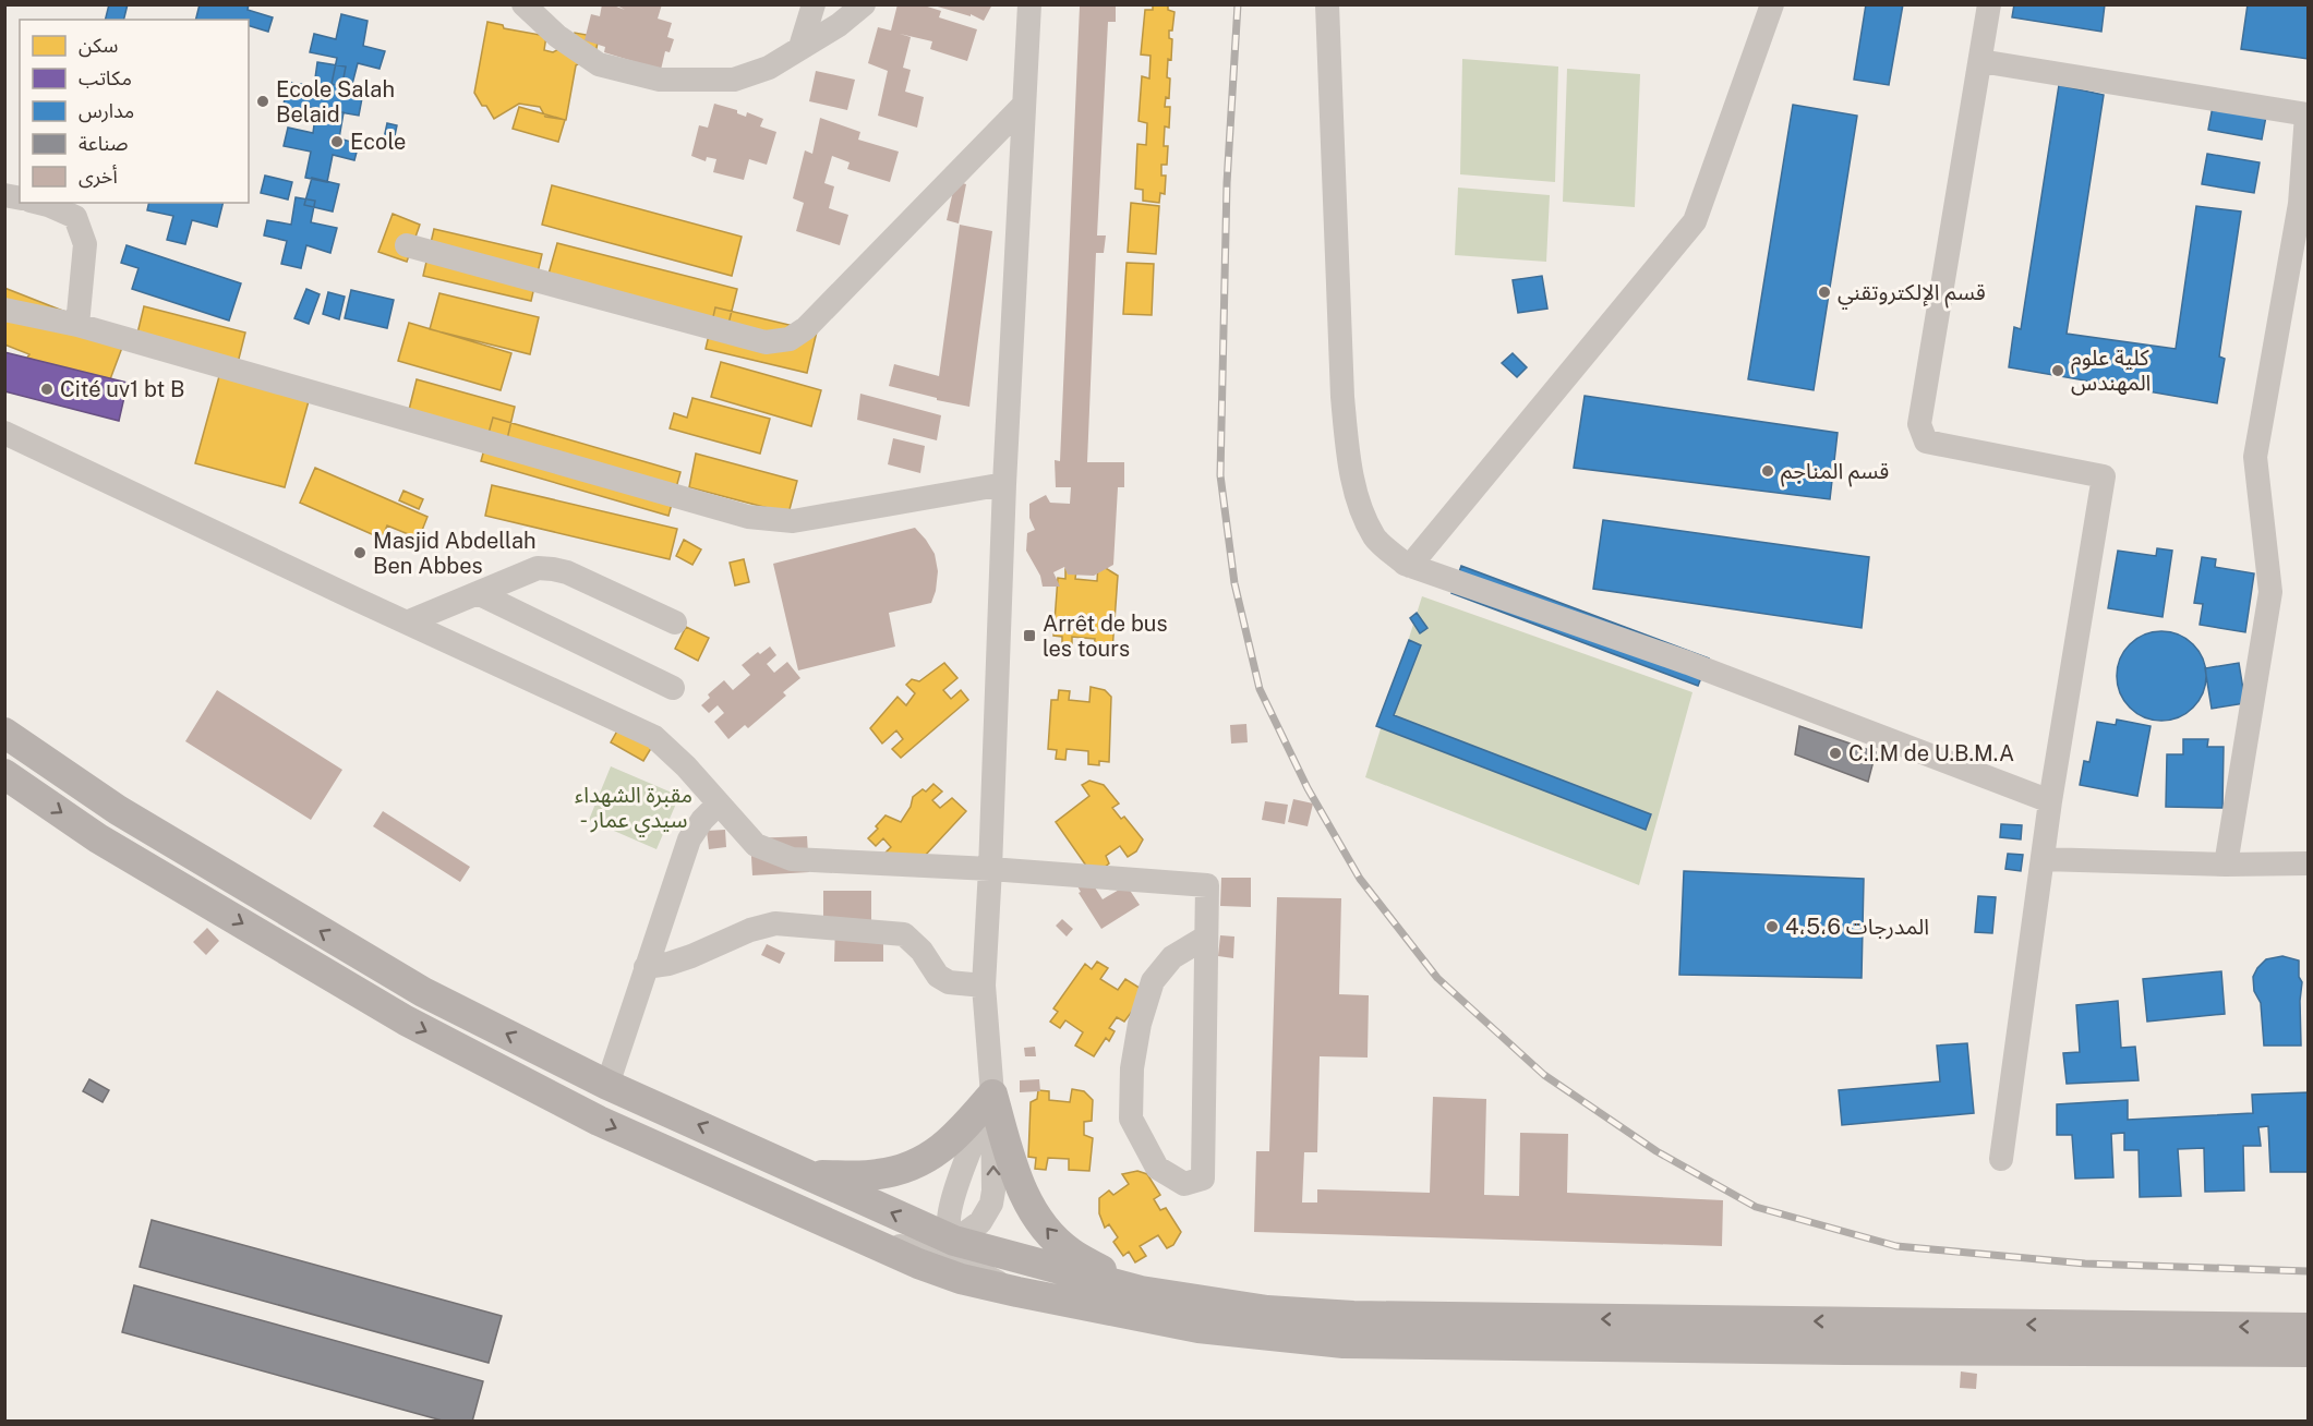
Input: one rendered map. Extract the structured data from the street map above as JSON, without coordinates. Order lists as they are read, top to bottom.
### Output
{
  "parks": ["مقبرة الشهداء - سيدي عمار"],
  "places": {
    "other": [
      "Ecole Salah Belaid",
      "Ecole",
      "قسم الإلكتروتقني",
      "كلية علوم المهندس",
      "Cité uv1 bt B",
      "قسم المناجم",
      "Masjid Abdellah Ben Abbes",
      "C.I.M de U.B.M.A",
      "المدرجات 4،5،6"
    ],
    "transit": ["Arrêt de bus les tours"]
  },
  "legend": [
    "سكن",
    "مكاتب",
    "مدارس",
    "صناعة",
    "أخرى"
  ]
}
